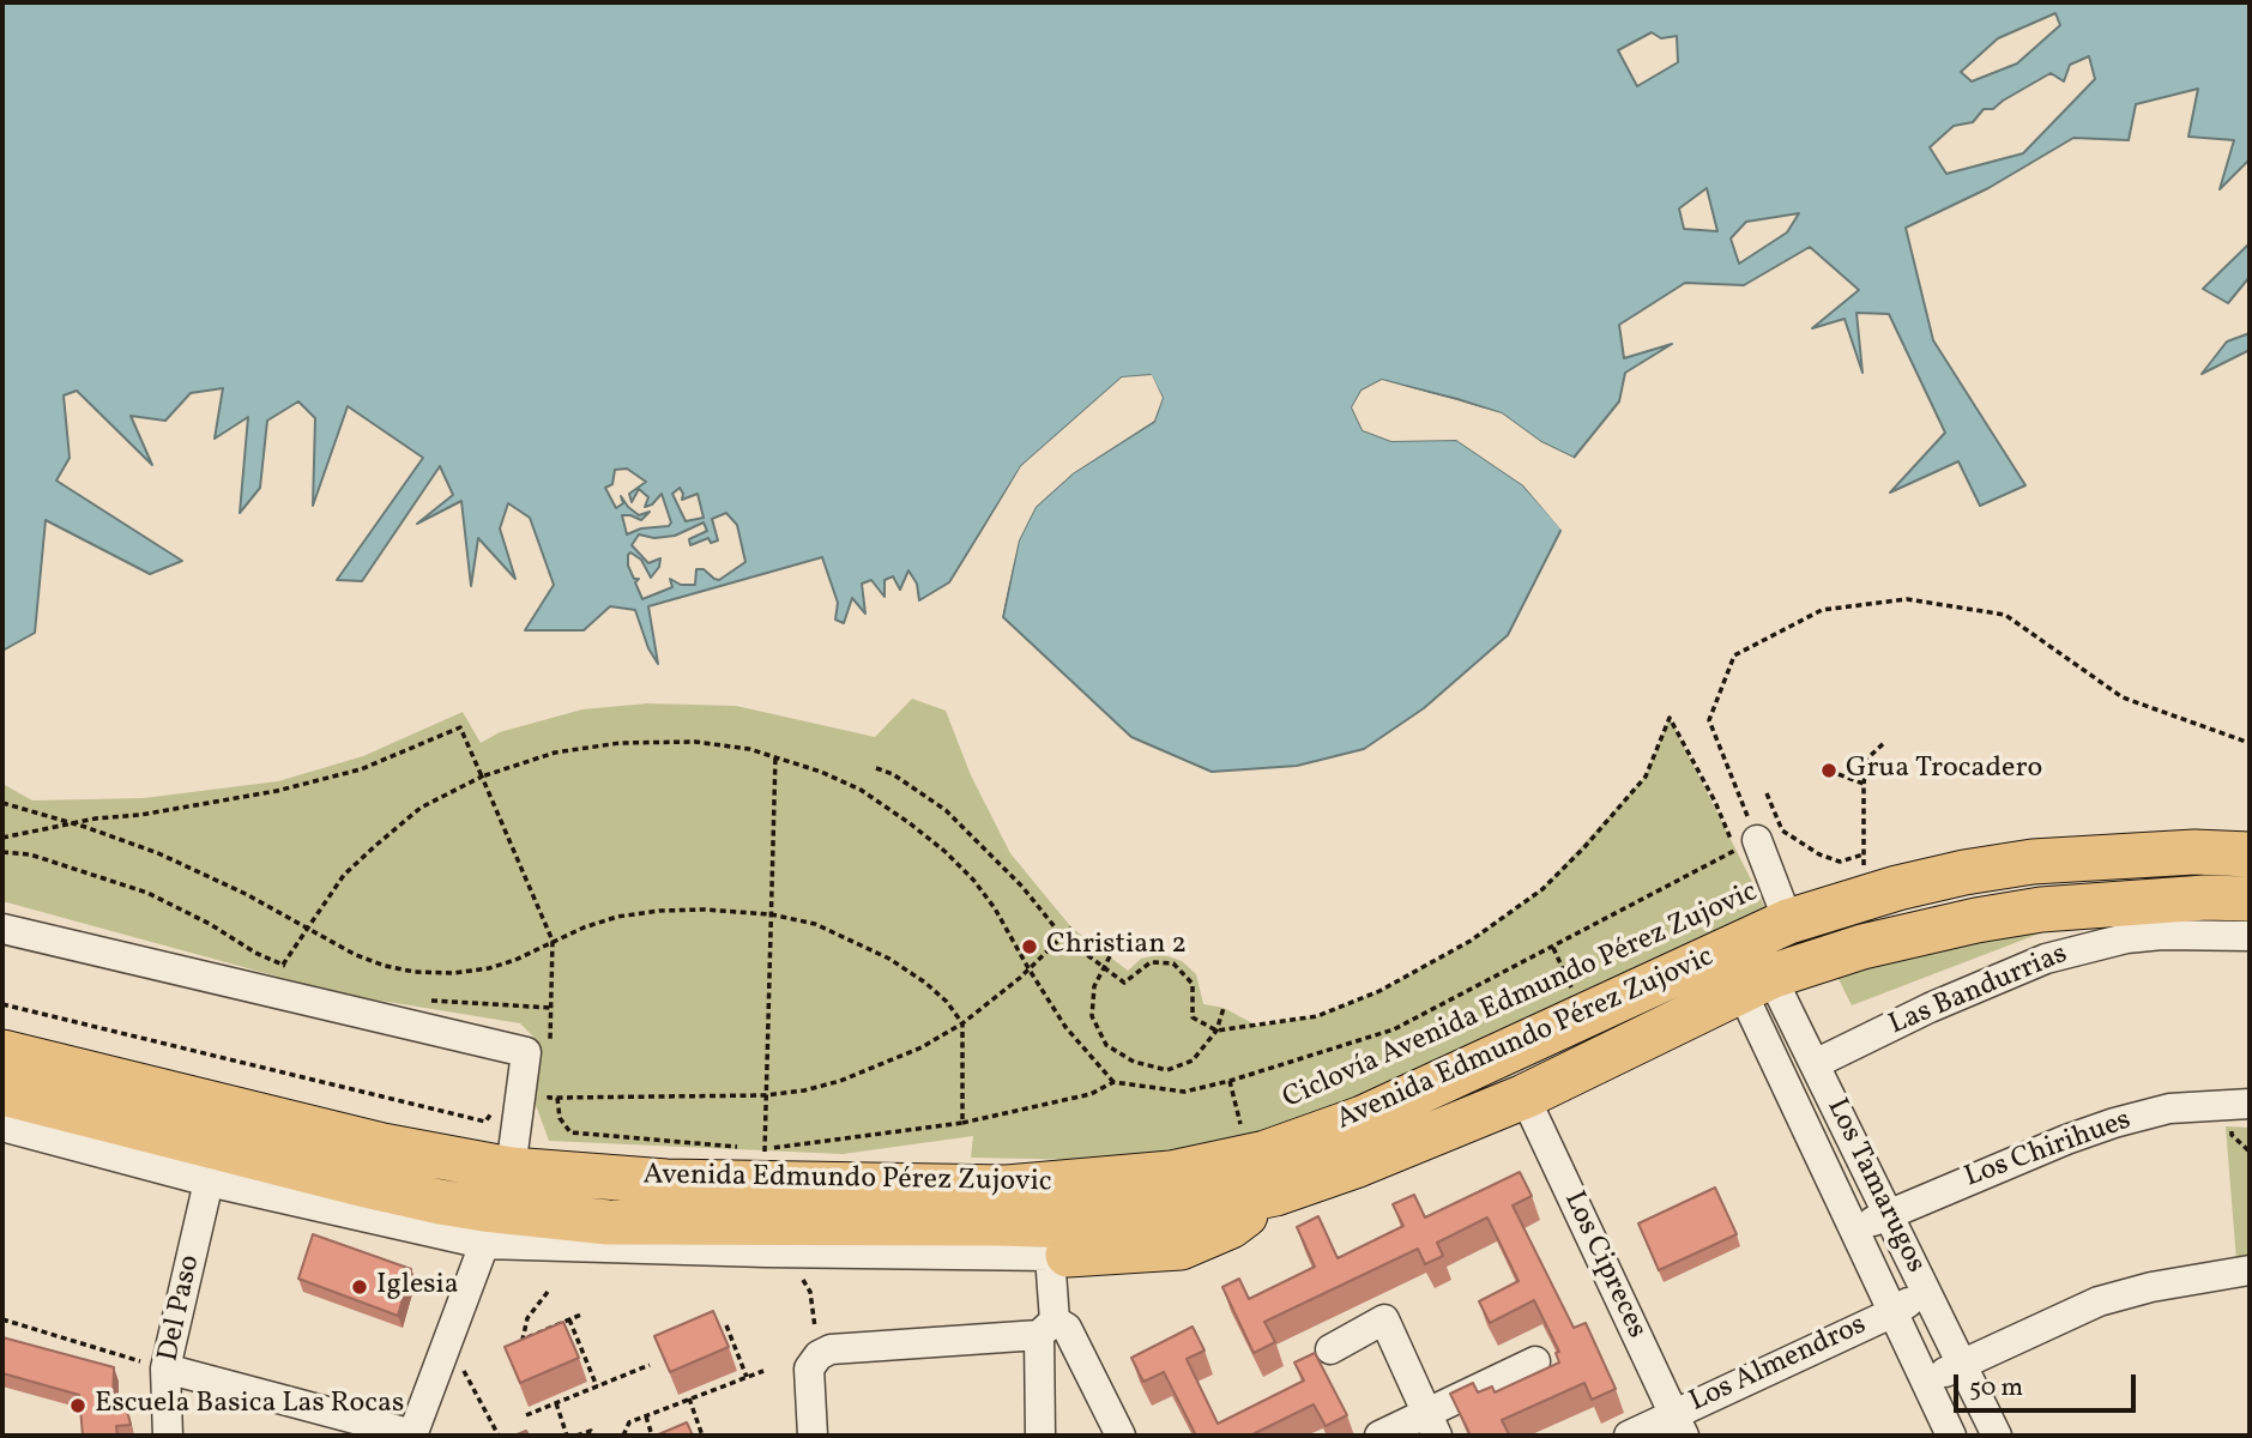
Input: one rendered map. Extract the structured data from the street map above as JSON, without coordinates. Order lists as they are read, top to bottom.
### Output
{
  "streets": {
    "highway": ["Avenida Edmundo Pérez Zujovic"],
    "street": [
      "Las Bandurrias",
      "Los Chirihues",
      "Los Tamarugos",
      "Los Cipreces",
      "Del Paso",
      "Los Almendros"
    ]
  },
  "crossings": [
    ["Las Bandurrias", "Los Tamarugos"],
    ["Avenida Edmundo Pérez Zujovic", "Los Tamarugos"],
    ["Avenida Edmundo Pérez Zujovic", "Los Cipreces"],
    ["Los Chirihues", "Los Tamarugos"],
    ["Los Tamarugos", "Los Almendros"],
    ["Los Cipreces", "Los Almendros"]
  ],
  "places": [
    "Grua Trocadero",
    "Christian 2",
    "Iglesia",
    "Escuela Basica Las Rocas"
  ],
  "scale_bar": "50 m"
}
